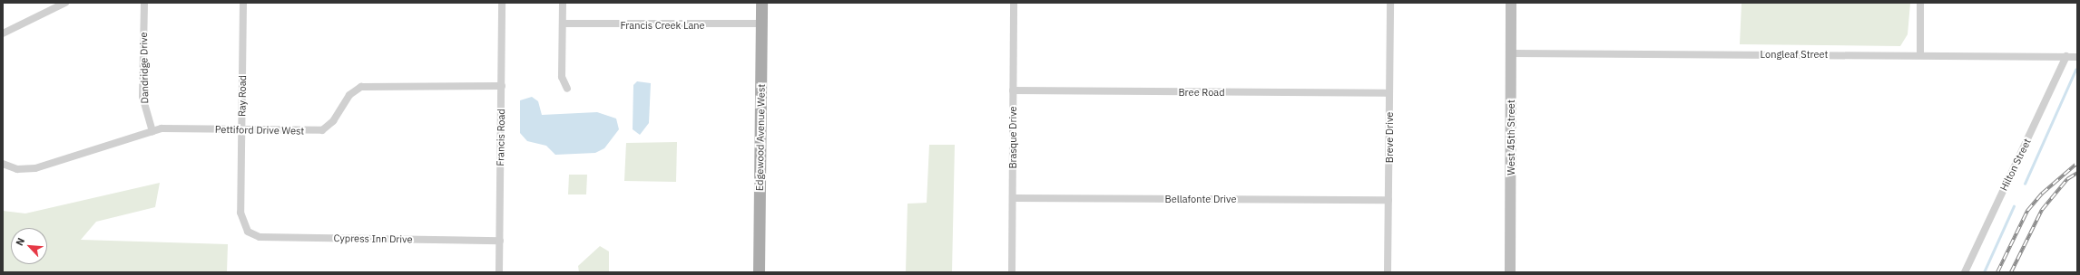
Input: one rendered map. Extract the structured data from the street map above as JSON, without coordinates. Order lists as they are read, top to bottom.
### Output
{
  "streets": {
    "main road": ["Edgewood Avenue West"],
    "street": [
      "Francis Creek Lane",
      "Longleaf Street",
      "Dandridge Drive",
      "Bree Road",
      "Ray Road",
      "Pettiford Drive West",
      "Francis Road",
      "Brasque Drive",
      "Breve Drive",
      "West 45th Street",
      "Hilton Street",
      "Bellafonte Drive",
      "Cypress Inn Drive"
    ]
  },
  "crossings": [
    ["Francis Creek Lane", "Edgewood Avenue West"],
    ["Longleaf Street", "West 45th Street"],
    ["Longleaf Street", "Hilton Street"],
    ["Dandridge Drive", "Pettiford Drive West"],
    ["Bree Road", "Brasque Drive"],
    ["Bree Road", "Breve Drive"],
    ["Ray Road", "Pettiford Drive West"],
    ["Ray Road", "Cypress Inn Drive"],
    ["Pettiford Drive West", "Francis Road"],
    ["Francis Road", "Cypress Inn Drive"],
    ["Brasque Drive", "Bellafonte Drive"],
    ["Breve Drive", "Bellafonte Drive"]
  ],
  "north": "top left"
}
